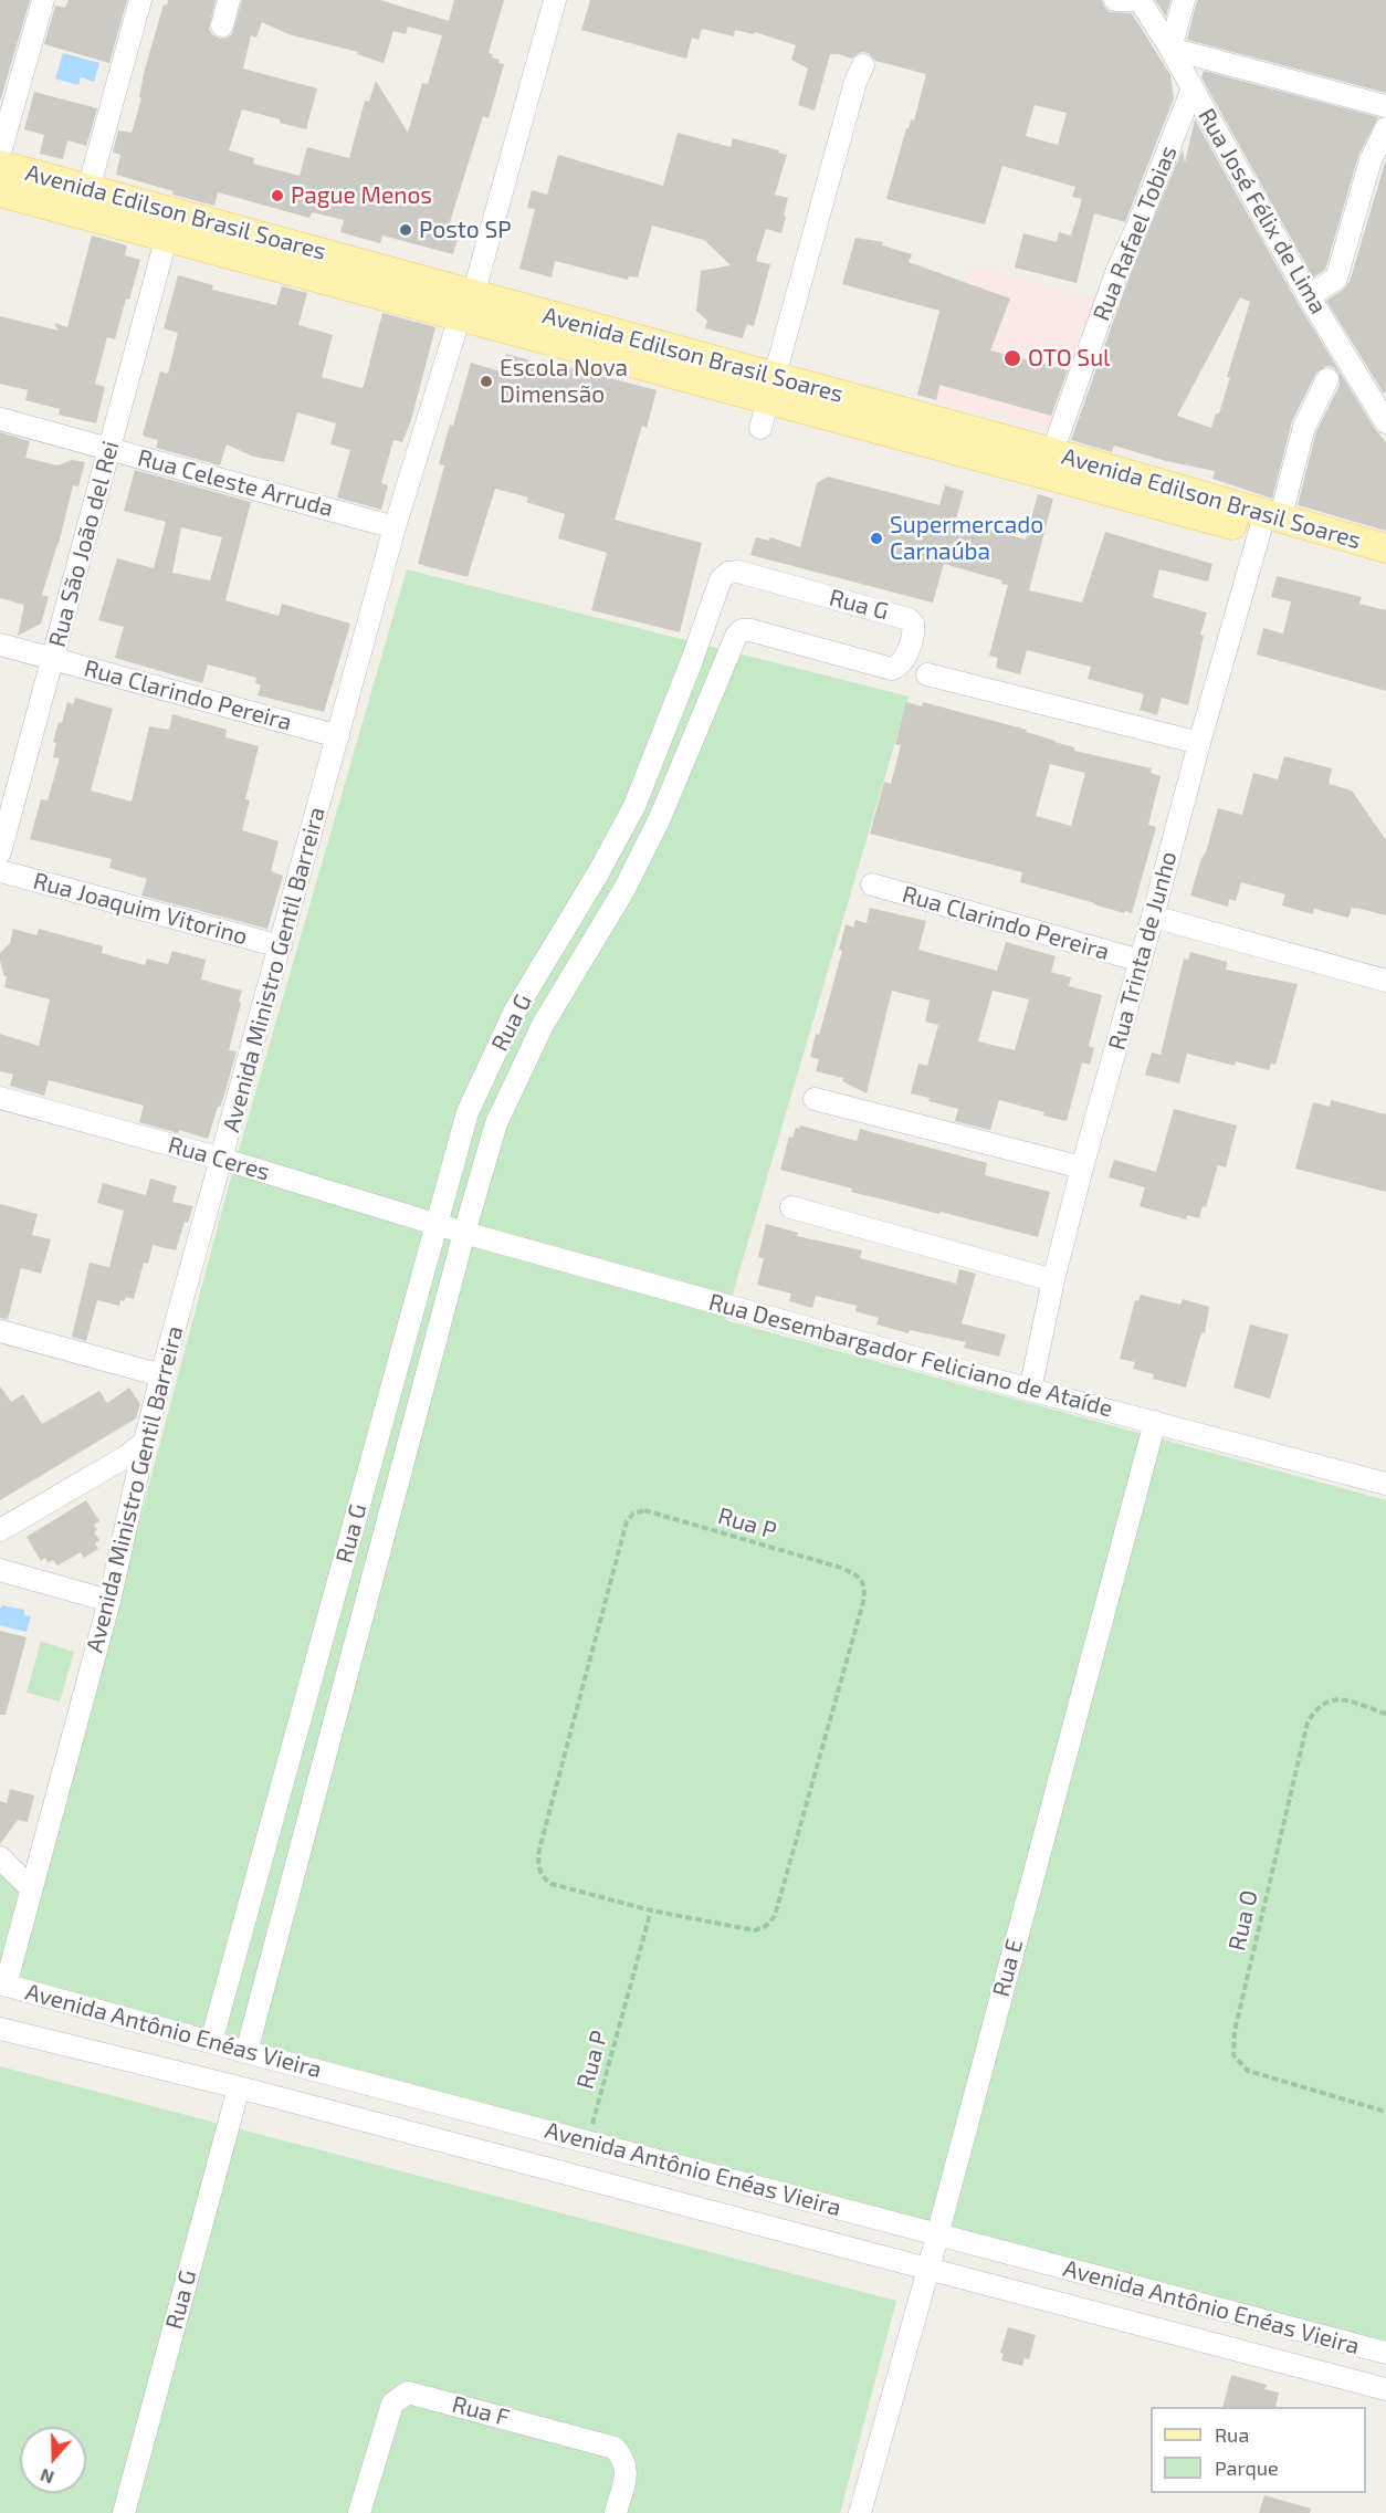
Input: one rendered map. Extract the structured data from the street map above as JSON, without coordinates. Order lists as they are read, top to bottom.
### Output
{
  "streets": {
    "main road": ["Avenida Edilson Brasil Soares"],
    "street": [
      "Rua José Félix de Lima",
      "Rua Rafael Tobias",
      "Rua Celeste Arruda",
      "Rua São João del Rei",
      "Rua G",
      "Rua Clarindo Pereira",
      "Rua Joaquim Vitorino",
      "Rua Trinta de Junho",
      "Avenida Ministro Gentil Barreira",
      "Rua Ceres",
      "Rua Desembargador Feliciano de Ataíde",
      "Rua E",
      "Avenida Antônio Enéas Vieira",
      "Rua F"
    ],
    "path": ["Rua P", "Rua O"]
  },
  "crossings": [
    ["Rua José Félix de Lima", "Rua Rafael Tobias"],
    ["Avenida Edilson Brasil Soares", "Rua Rafael Tobias"],
    ["Avenida Edilson Brasil Soares", "Rua São João del Rei"],
    ["Avenida Edilson Brasil Soares", "Rua Trinta de Junho"],
    ["Avenida Edilson Brasil Soares", "Avenida Ministro Gentil Barreira"],
    ["Rua Celeste Arruda", "Rua São João del Rei"],
    ["Rua Celeste Arruda", "Avenida Ministro Gentil Barreira"],
    ["Rua São João del Rei", "Rua Clarindo Pereira"],
    ["Rua G", "Rua Ceres"],
    ["Rua G", "Rua Desembargador Feliciano de Ataíde"],
    ["Rua G", "Avenida Antônio Enéas Vieira"],
    ["Rua Clarindo Pereira", "Rua Trinta de Junho"],
    ["Rua Clarindo Pereira", "Avenida Ministro Gentil Barreira"],
    ["Rua Joaquim Vitorino", "Avenida Ministro Gentil Barreira"],
    ["Rua Trinta de Junho", "Rua Desembargador Feliciano de Ataíde"],
    ["Avenida Ministro Gentil Barreira", "Rua Ceres"],
    ["Avenida Ministro Gentil Barreira", "Avenida Antônio Enéas Vieira"],
    ["Rua Ceres", "Rua Desembargador Feliciano de Ataíde"],
    ["Rua Desembargador Feliciano de Ataíde", "Rua E"],
    ["Rua P", "Avenida Antônio Enéas Vieira"],
    ["Rua E", "Avenida Antônio Enéas Vieira"]
  ],
  "places": [
    "Pague Menos",
    "Posto SP",
    "OTO Sul",
    "Escola Nova Dimensão",
    "Supermercado Carnaúba"
  ],
  "legend": ["Rua", "Parque"],
  "north": "bottom"
}
